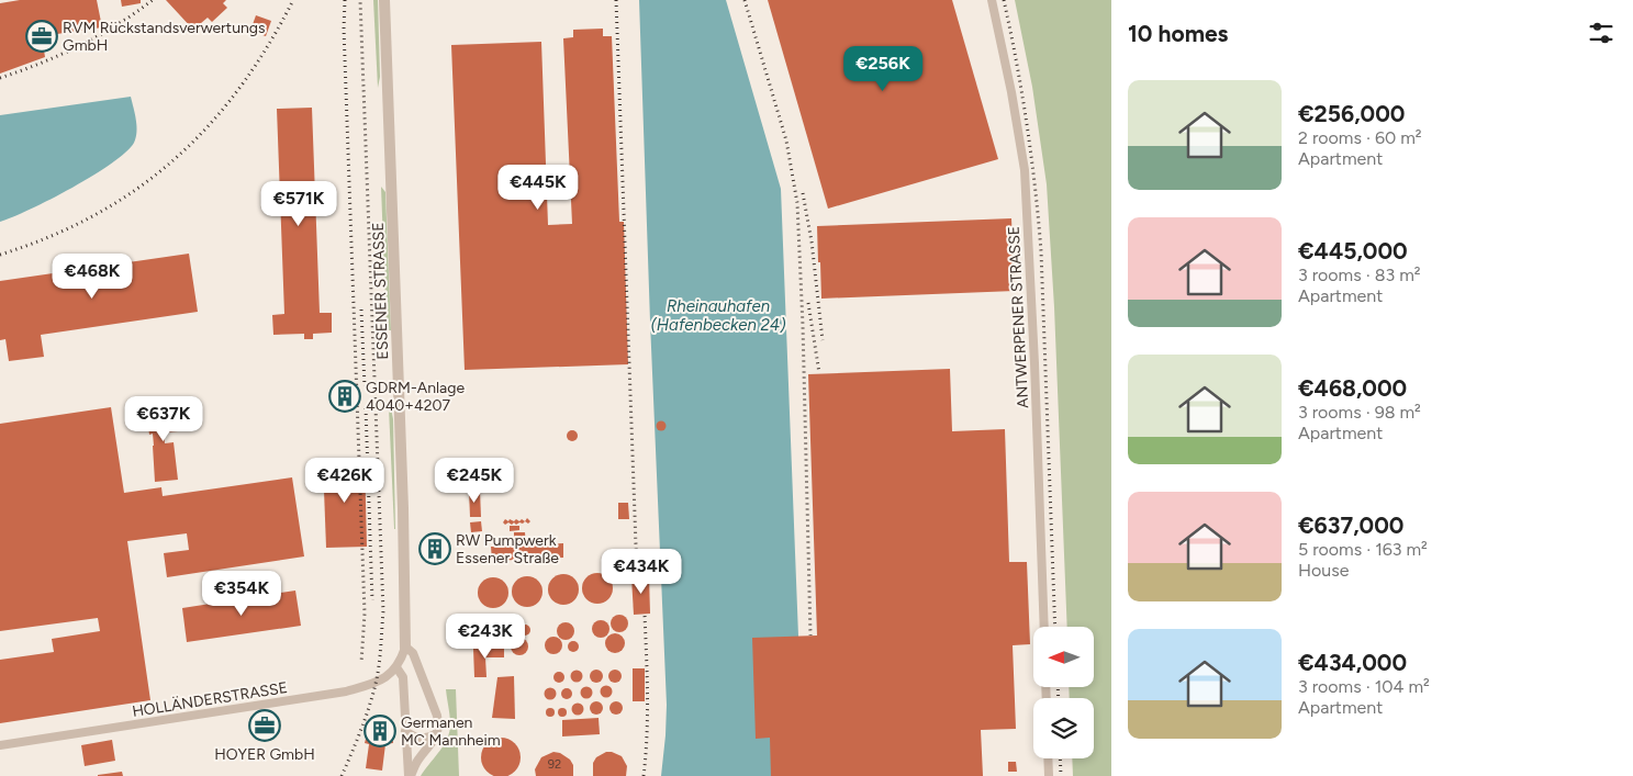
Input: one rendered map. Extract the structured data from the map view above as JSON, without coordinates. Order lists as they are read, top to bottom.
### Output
{
  "streets": {
    "street": ["ESSENER STRASSE", "ANTWERPENER STRASSE", "HOLLÄNDERSTRASSE"]
  },
  "water": ["Rheinauhafen (Hafenbecken 24)"],
  "places": {
    "office": ["RVM Rückstandsverwertungs GmbH", "HOYER GmbH"],
    "building": ["GDRM-Anlage 4040+4207", "RW Pumpwerk Essener Straße", "Germanen MC Mannheim"]
  },
  "house_numbers": ["92"],
  "north": "left",
  "page": {
    "heading": "10 homes",
    "price": [
      "€256K",
      "€445K",
      "€571K",
      "€468K",
      "€637K",
      "€426K",
      "€245K",
      "€434K",
      "€354K",
      "€243K"
    ],
    "list": [
      {
        "name": "€256,000",
        "note": "2 rooms · 60 m² · Apartment"
      },
      {
        "name": "€445,000",
        "note": "3 rooms · 83 m² · Apartment"
      },
      {
        "name": "€468,000",
        "note": "3 rooms · 98 m² · Apartment"
      },
      {
        "name": "€637,000",
        "note": "5 rooms · 163 m² · House"
      },
      {
        "name": "€434,000",
        "note": "3 rooms · 104 m² · Apartment"
      }
    ]
  }
}
